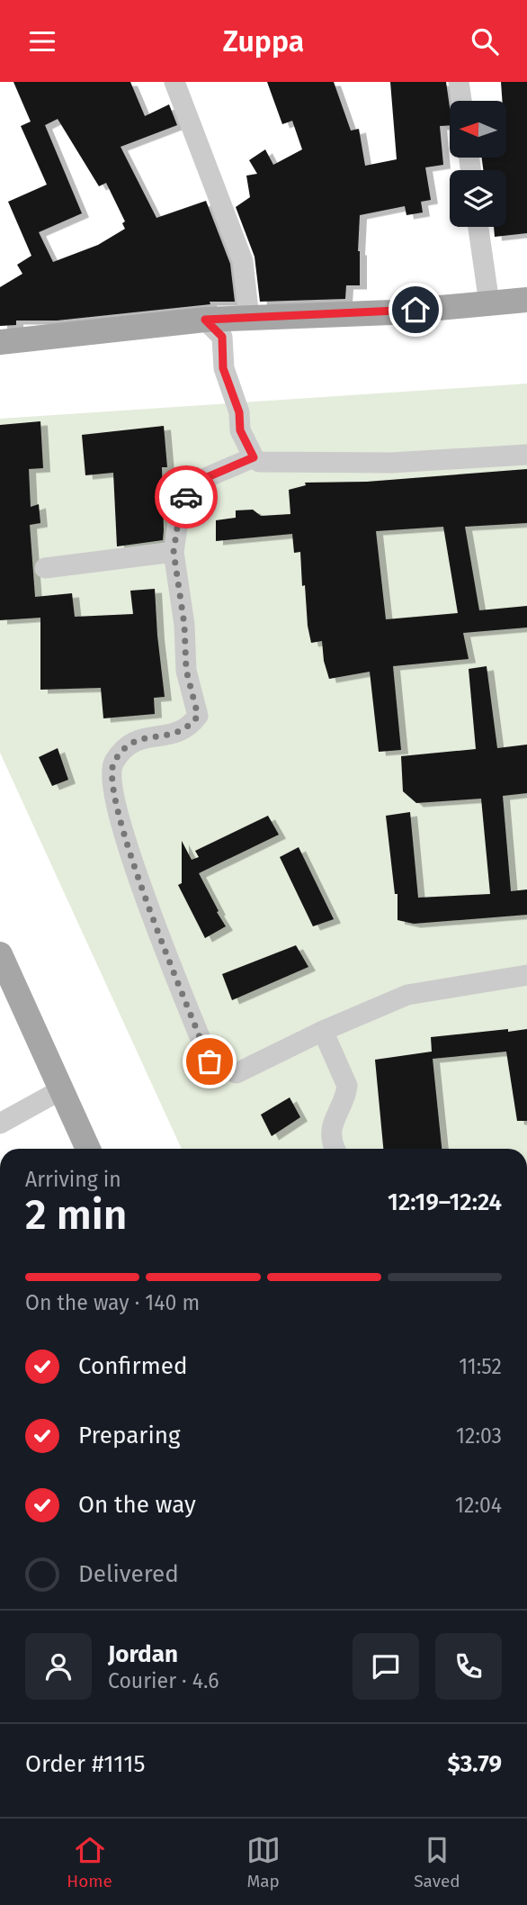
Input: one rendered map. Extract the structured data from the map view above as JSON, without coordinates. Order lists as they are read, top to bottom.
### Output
{
  "north": "left",
  "page": {
    "header": "Zuppa",
    "heading": ["2 min", "Arriving in", "12:19–12:24"],
    "panel": [
      "Jordan",
      "Courier · 4.6",
      "Order #1115",
      "$3.79"
    ],
    "bar": "On the way · 140 m",
    "list": [
      ["Confirmed", "11:52"],
      ["Preparing", "12:03"],
      ["On the way", "12:04"],
      "Delivered"
    ],
    "tabs": ["Home", "Map", "Saved"]
  }
}
